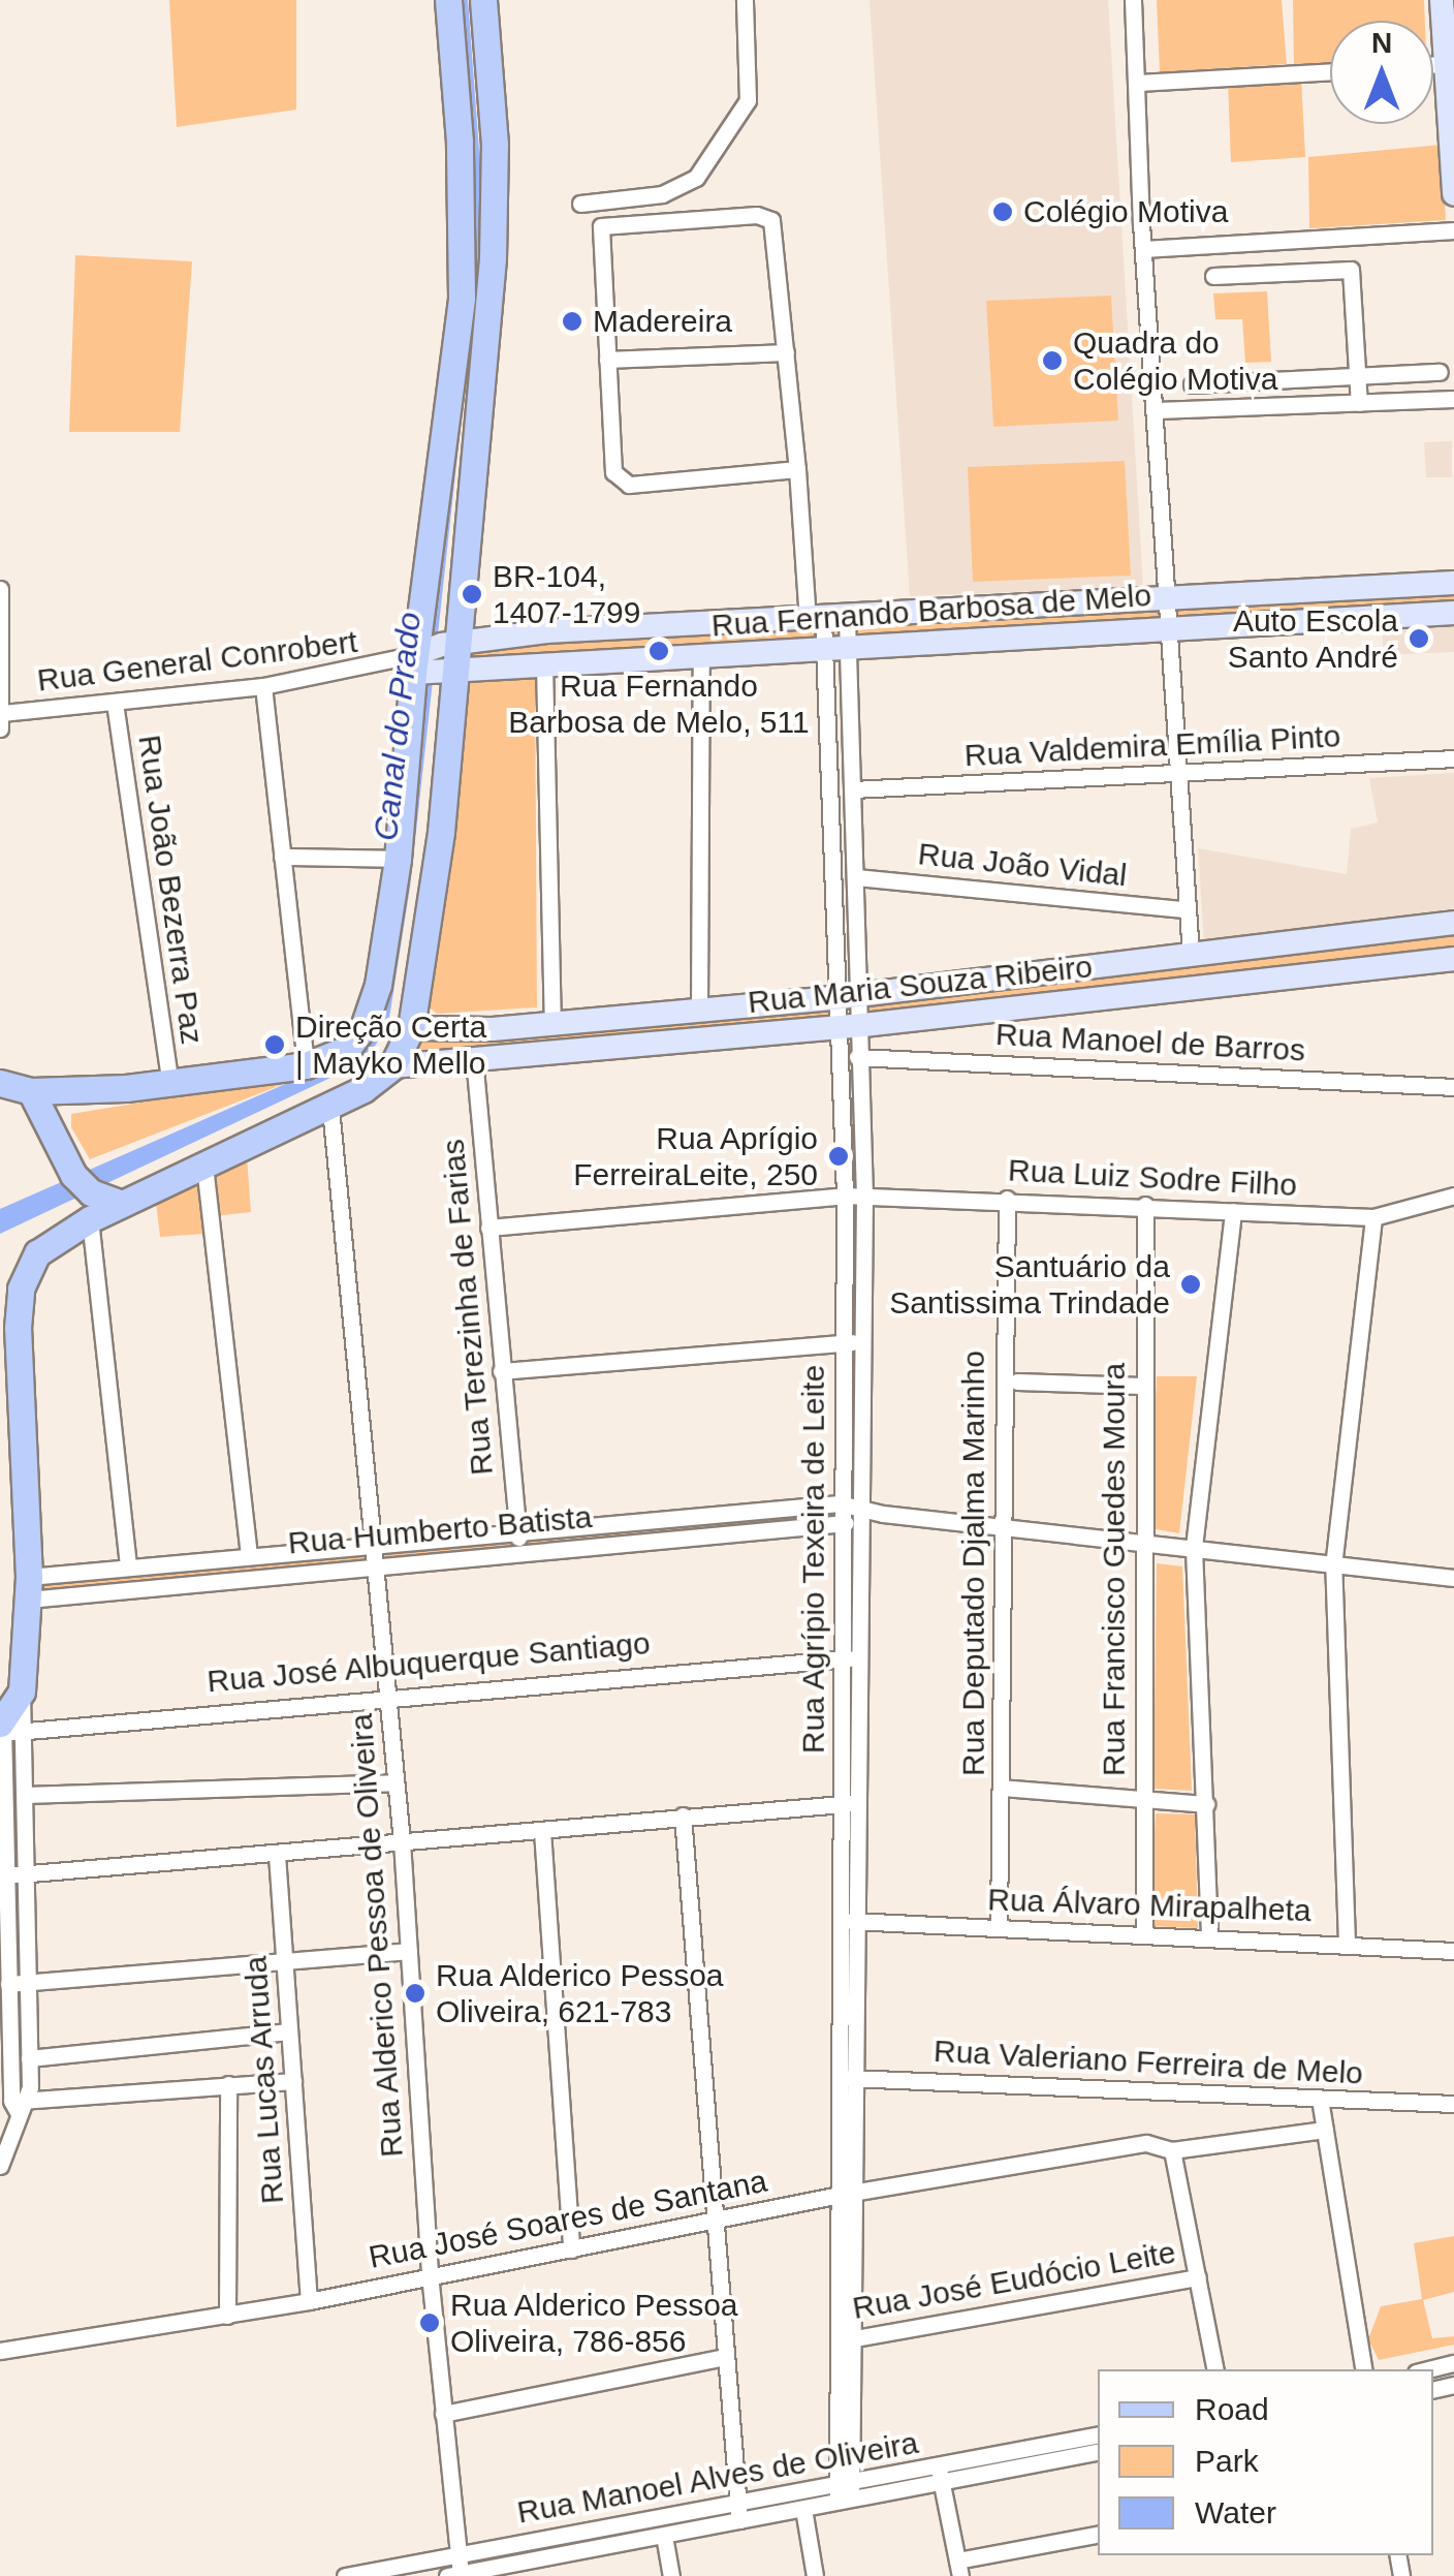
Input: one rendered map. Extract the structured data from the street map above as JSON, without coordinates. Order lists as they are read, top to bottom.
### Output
{
  "streets": {
    "street": [
      "Rua Fernando Barbosa de Melo",
      "Rua General Conrobert",
      "Rua Valdemira Emília Pinto",
      "Rua João Vidal",
      "Rua João Bezerra Paz",
      "Rua Maria Souza Ribeiro",
      "Rua Manoel de Barros",
      "Rua Luiz Sodre Filho",
      "Rua Terezinha de Farias",
      "Rua Humberto Batista",
      "Rua Agrípio Texeira de Leite",
      "Rua Deputado Djalma Marinho",
      "Rua Francisco Guedes Moura",
      "Rua José Albuquerque Santiago",
      "Rua Álvaro Mirapalheta",
      "Rua Alderico Pessoa de Oliveira",
      "Rua Valeriano Ferreira de Melo",
      "Rua Lucas Arruda",
      "Rua José Soares de Santana",
      "Rua José Eudócio Leite",
      "Rua Manoel Alves de Oliveira"
    ]
  },
  "crossings": [
    ["Rua Fernando Barbosa de Melo", "Rua General Conrobert"],
    ["Rua Fernando Barbosa de Melo", "Rua Agrípio Texeira de Leite"],
    ["Rua General Conrobert", "Rua João Bezerra Paz"],
    ["Rua Valdemira Emília Pinto", "Rua Agrípio Texeira de Leite"],
    ["Rua João Vidal", "Rua Agrípio Texeira de Leite"],
    ["Rua Maria Souza Ribeiro", "Rua Terezinha de Farias"],
    ["Rua Maria Souza Ribeiro", "Rua Agrípio Texeira de Leite"],
    ["Rua Manoel de Barros", "Rua Agrípio Texeira de Leite"],
    ["Rua Luiz Sodre Filho", "Rua Terezinha de Farias"],
    ["Rua Luiz Sodre Filho", "Rua Agrípio Texeira de Leite"],
    ["Rua Luiz Sodre Filho", "Rua Deputado Djalma Marinho"],
    ["Rua Luiz Sodre Filho", "Rua Francisco Guedes Moura"],
    ["Rua Terezinha de Farias", "Rua Humberto Batista"],
    ["Rua Humberto Batista", "Rua Agrípio Texeira de Leite"],
    ["Rua Humberto Batista", "Rua Alderico Pessoa de Oliveira"],
    ["Rua Agrípio Texeira de Leite", "Rua José Albuquerque Santiago"],
    ["Rua Agrípio Texeira de Leite", "Rua Álvaro Mirapalheta"],
    ["Rua Agrípio Texeira de Leite", "Rua Valeriano Ferreira de Melo"],
    ["Rua Agrípio Texeira de Leite", "Rua José Soares de Santana"],
    ["Rua Agrípio Texeira de Leite", "Rua José Eudócio Leite"],
    ["Rua Agrípio Texeira de Leite", "Rua Manoel Alves de Oliveira"],
    ["Rua Deputado Djalma Marinho", "Rua Álvaro Mirapalheta"],
    ["Rua Francisco Guedes Moura", "Rua Álvaro Mirapalheta"],
    ["Rua José Albuquerque Santiago", "Rua Alderico Pessoa de Oliveira"],
    ["Rua Alderico Pessoa de Oliveira", "Rua José Soares de Santana"],
    ["Rua Alderico Pessoa de Oliveira", "Rua Manoel Alves de Oliveira"],
    ["Rua Lucas Arruda", "Rua José Soares de Santana"]
  ],
  "water": ["Canal do Prado"],
  "places": [
    "Colégio Motiva",
    "Madereira",
    "Quadra do Colégio Motiva",
    "BR-104, 1407-1799",
    "Auto Escola Santo André",
    "Rua Fernando Barbosa de Melo, 511",
    "Direção Certa | Mayko Mello",
    "Rua Aprígio FerreiraLeite, 250",
    "Santuário da Santissima Trindade",
    "Rua Alderico Pessoa Oliveira, 621-783",
    "Rua Alderico Pessoa Oliveira, 786-856"
  ],
  "legend": ["Road", "Park", "Water"],
  "north": "top"
}
